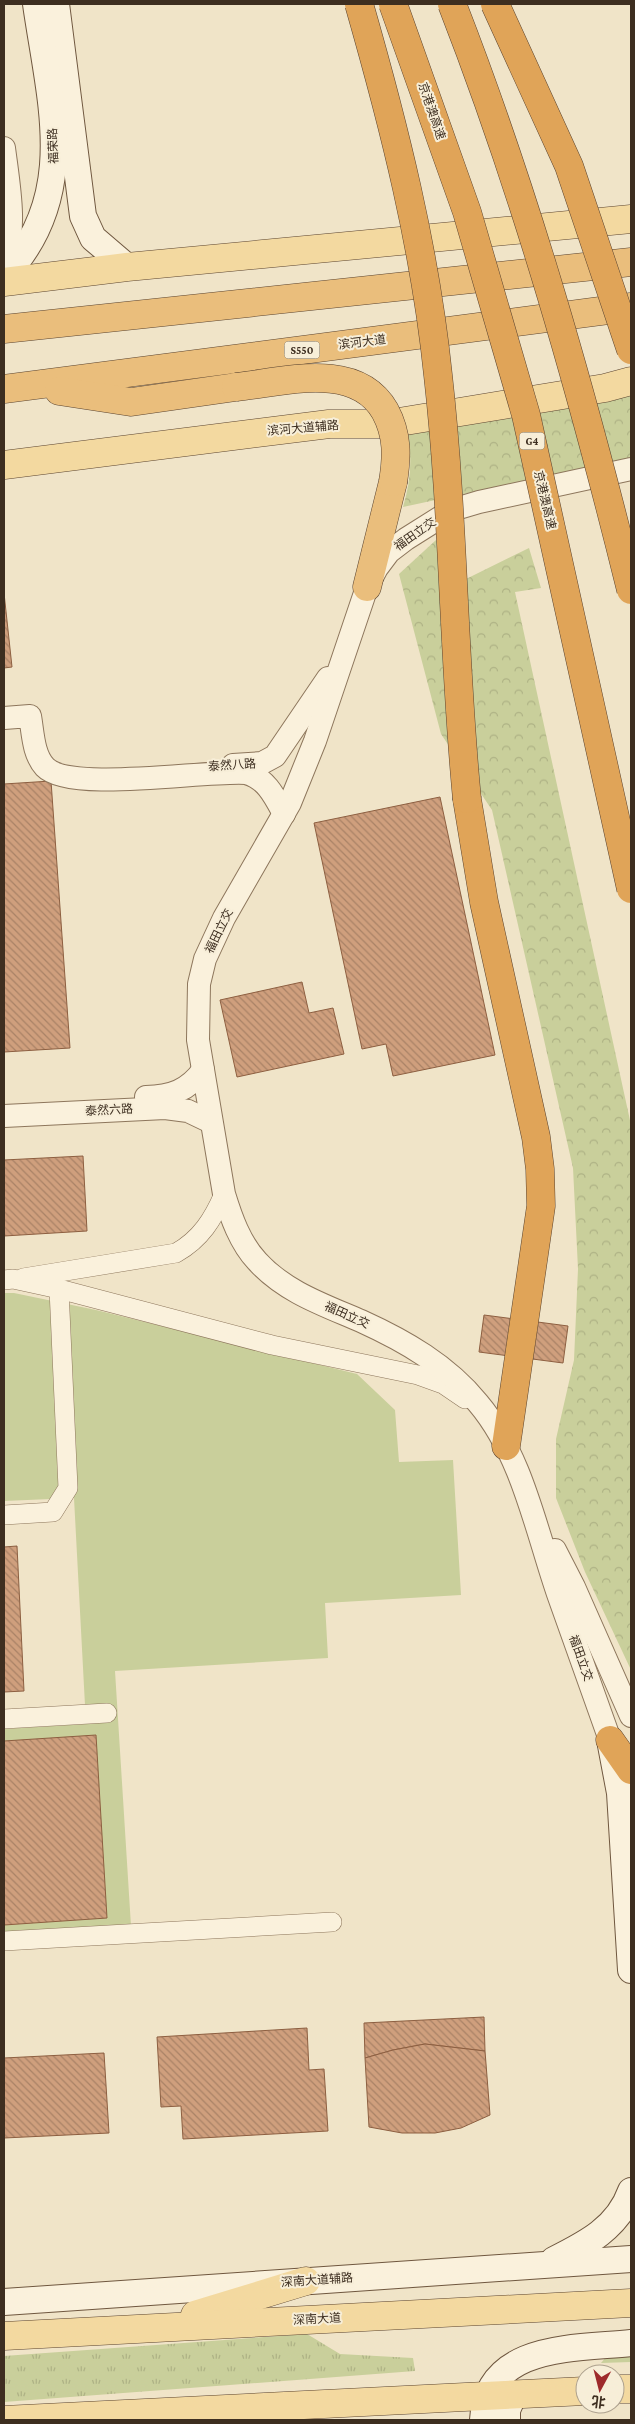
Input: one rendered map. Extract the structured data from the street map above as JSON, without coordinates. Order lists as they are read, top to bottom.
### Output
{
  "streets": {
    "highway": [
      "京港澳高速",
      "滨河大道",
      "S550",
      "G4"
    ],
    "main road": [
      "福荣路",
      "滨河大道辅路",
      "深南大道辅路",
      "深南大道"
    ],
    "street": ["福田立交", "泰然八路", "泰然六路"]
  },
  "crossings": [
    ["福田立交", "泰然八路"],
    ["福田立交", "泰然六路"]
  ],
  "north": "bottom"
}
